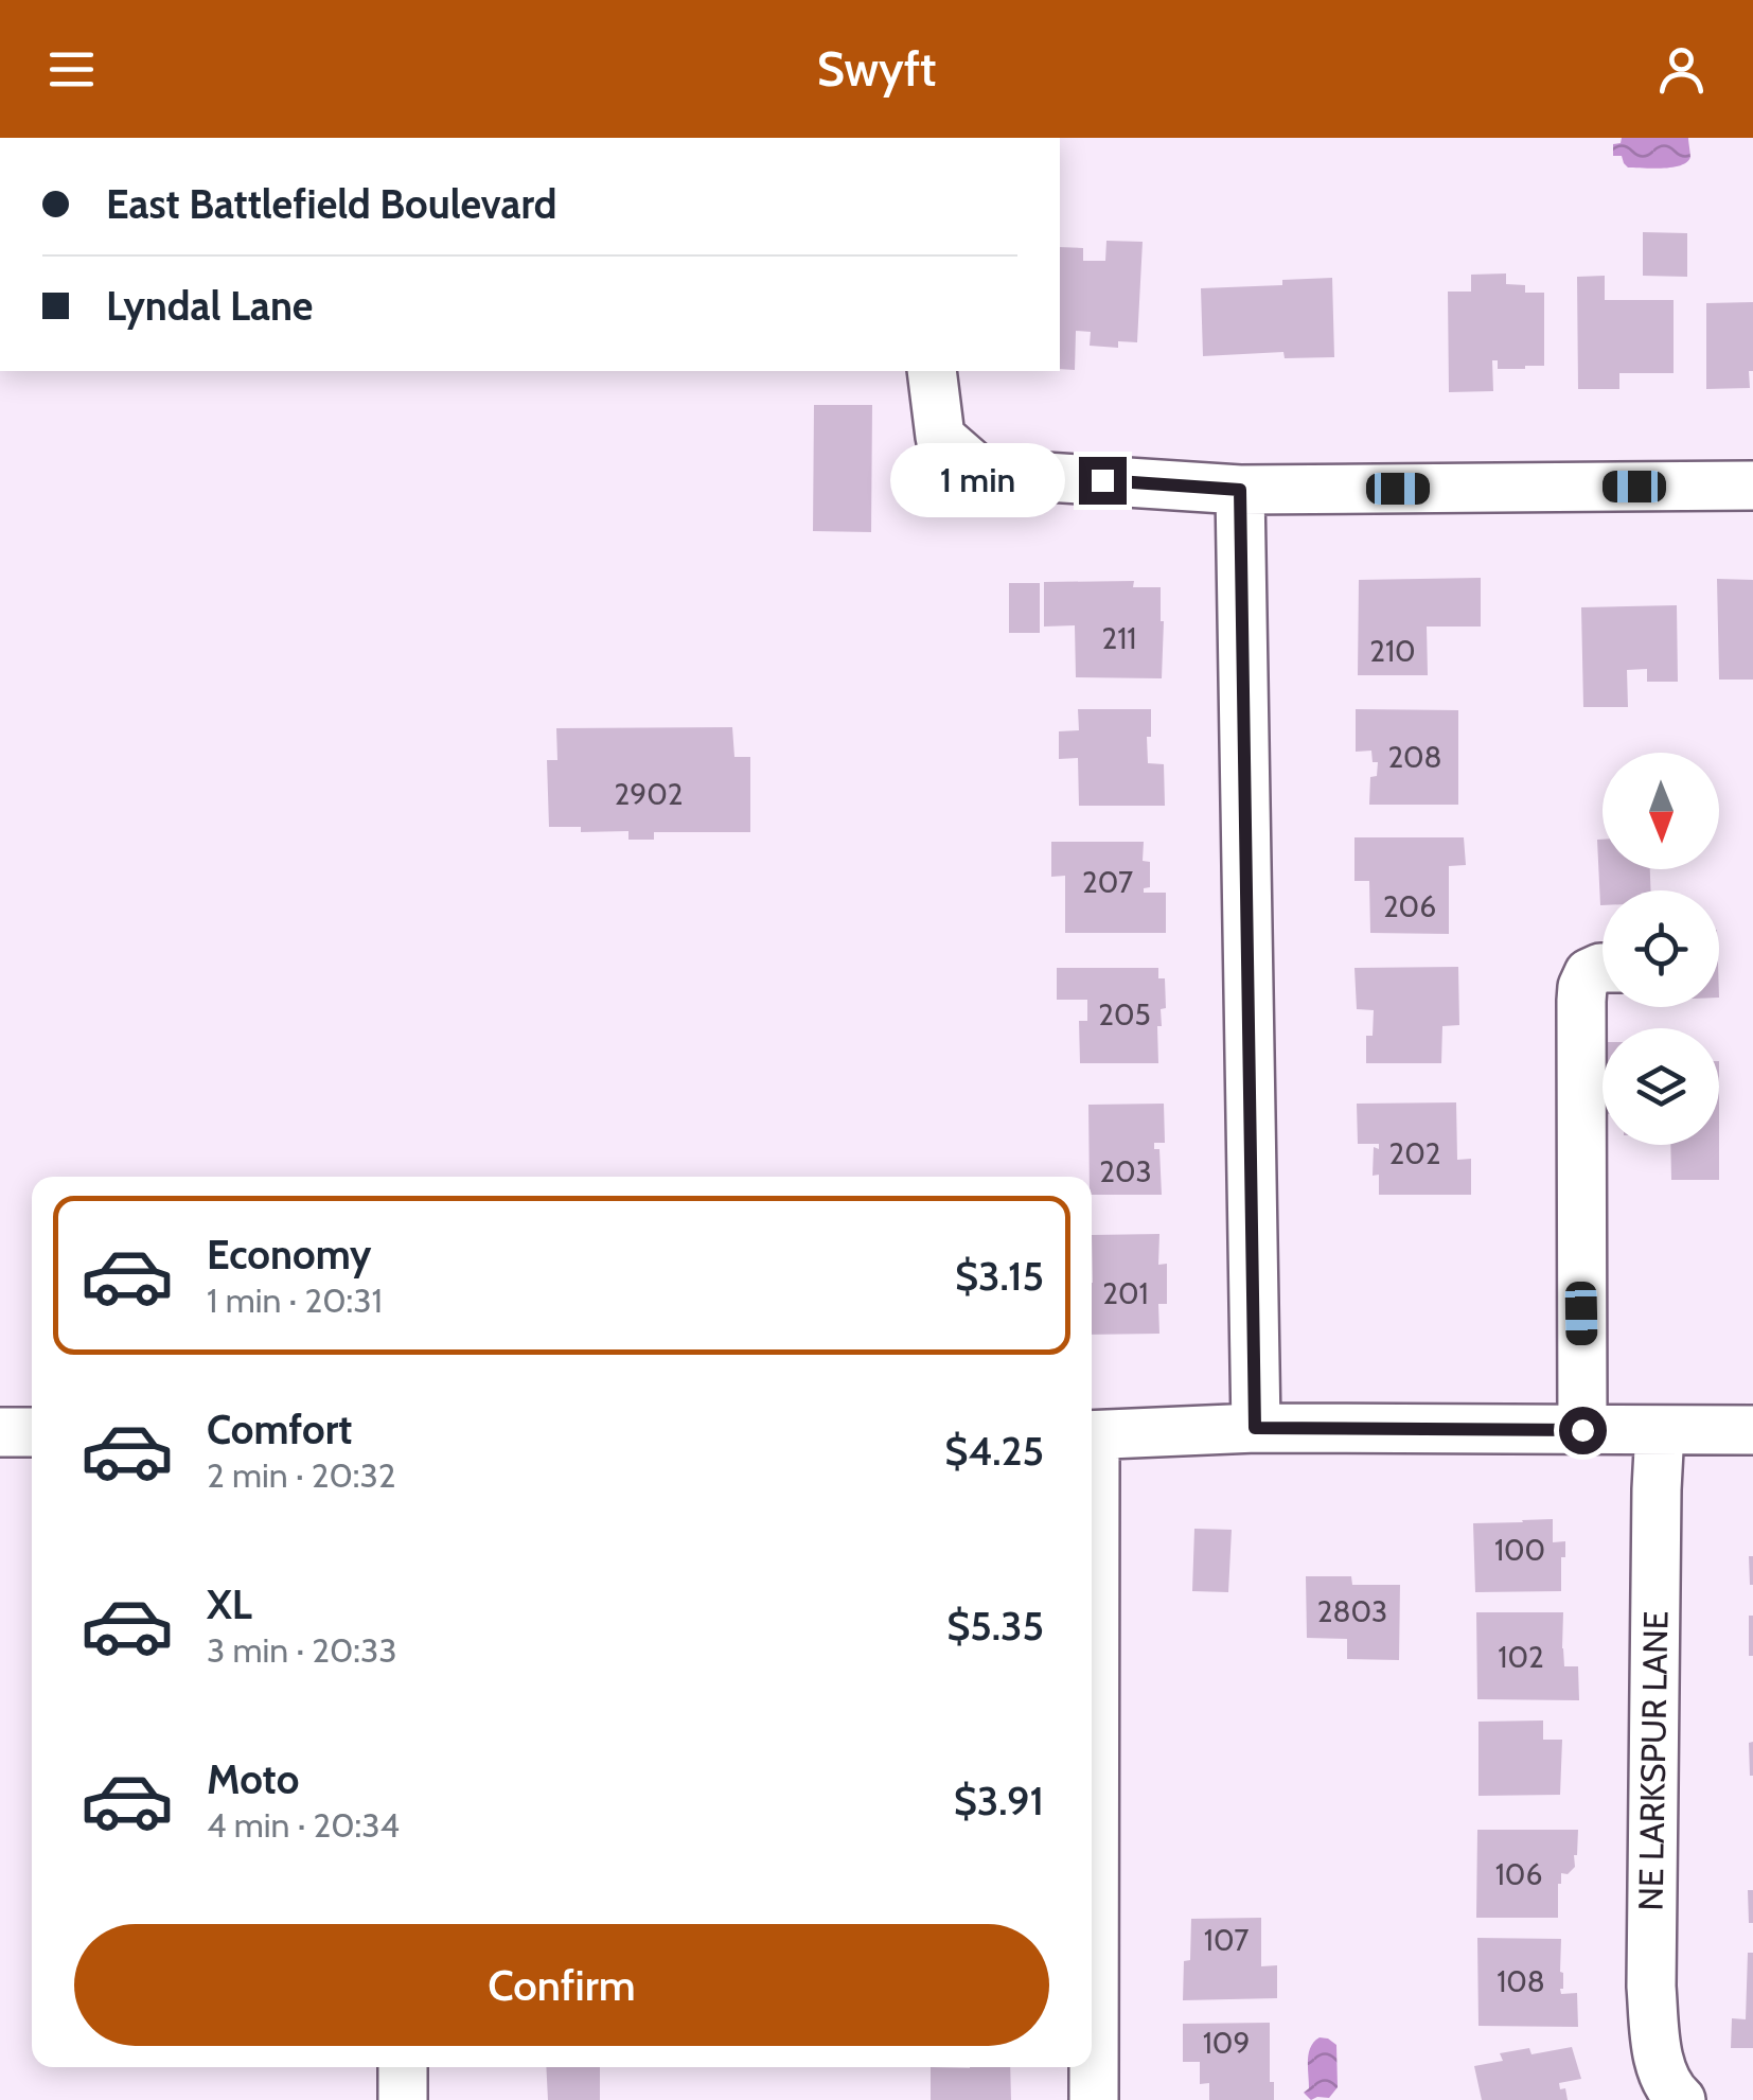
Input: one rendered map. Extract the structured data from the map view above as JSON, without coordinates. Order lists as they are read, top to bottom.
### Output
{
  "streets": {
    "street": ["NE LARKSPUR LANE"]
  },
  "house_numbers": [
    "211",
    "210",
    "208",
    "2902",
    "207",
    "206",
    "205",
    "202",
    "203",
    "201",
    "100",
    "2803",
    "102",
    "106",
    "107",
    "108",
    "109"
  ],
  "north": "bottom",
  "page": {
    "header": "Swyft",
    "banner": ["East Battlefield Boulevard", "Lyndal Lane"],
    "bubble": "1 min",
    "list": [
      {
        "name": "Economy",
        "note": "1 min · 20:31",
        "value": "$3.15"
      },
      {
        "name": "Comfort",
        "note": "2 min · 20:32",
        "value": "$4.25"
      },
      {
        "name": "XL",
        "note": "3 min · 20:33",
        "value": "$5.35"
      },
      {
        "name": "Moto",
        "note": "4 min · 20:34",
        "value": "$3.91"
      }
    ],
    "buttons": "Confirm"
  }
}
